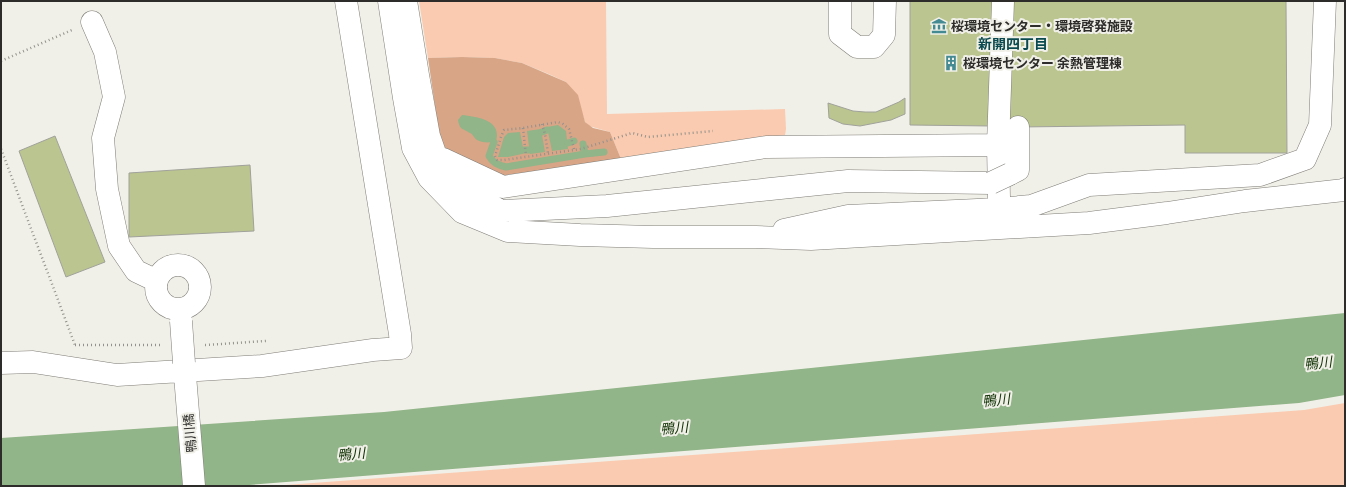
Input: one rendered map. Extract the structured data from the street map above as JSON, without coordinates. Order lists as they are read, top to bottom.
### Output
{
  "streets": {
    "street": ["鴨川橋"]
  },
  "districts": ["新開四丁目"],
  "water": ["鴨川"],
  "places": {
    "museum": ["桜環境センター・環境啓発施設"],
    "building": ["桜環境センター 余熱管理棟"]
  }
}
